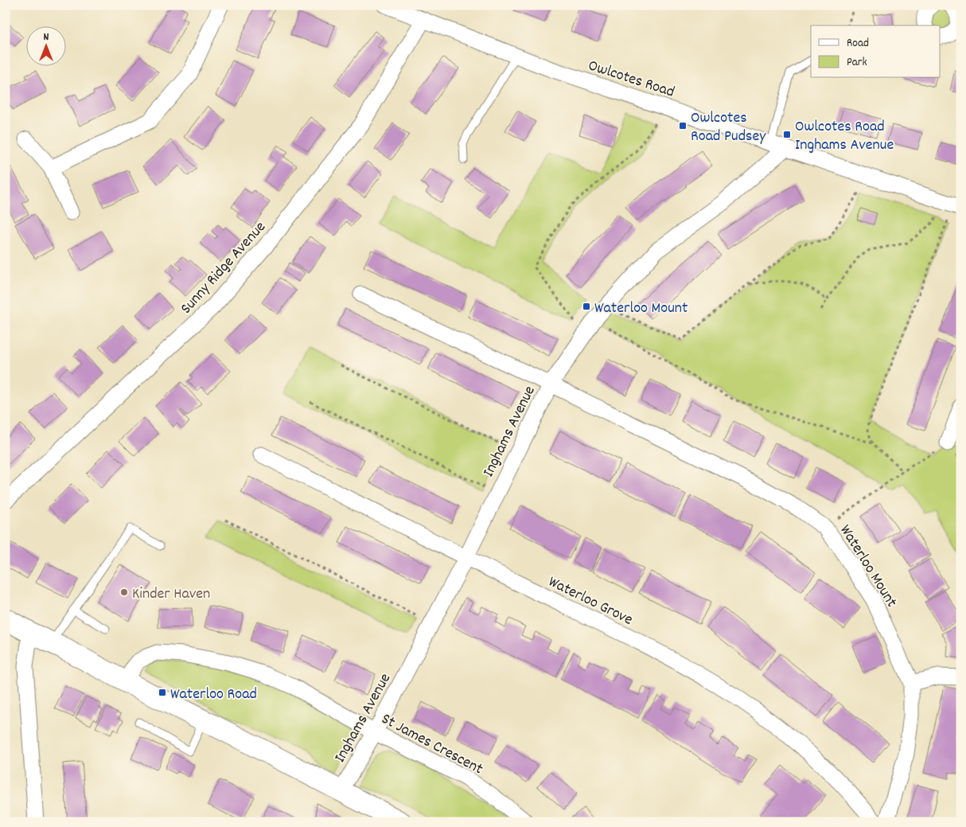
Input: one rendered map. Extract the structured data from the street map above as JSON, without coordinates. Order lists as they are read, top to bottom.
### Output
{
  "streets": {
    "street": [
      "Owlcotes Road",
      "Sunny Ridge Avenue",
      "Inghams Avenue",
      "Waterloo Mount",
      "Waterloo Grove",
      "St James Crescent"
    ]
  },
  "crossings": [
    ["Owlcotes Road", "Sunny Ridge Avenue"],
    ["Owlcotes Road", "Inghams Avenue"],
    ["Inghams Avenue", "Waterloo Mount"],
    ["Inghams Avenue", "Waterloo Grove"],
    ["Inghams Avenue", "St James Crescent"]
  ],
  "places": {
    "transit": [
      "Owlcotes Road Pudsey",
      "Owlcotes Road Inghams Avenue",
      "Waterloo Mount",
      "Waterloo Road"
    ],
    "other": ["Kinder Haven"]
  },
  "legend": ["Road", "Park"],
  "north": "top"
}
